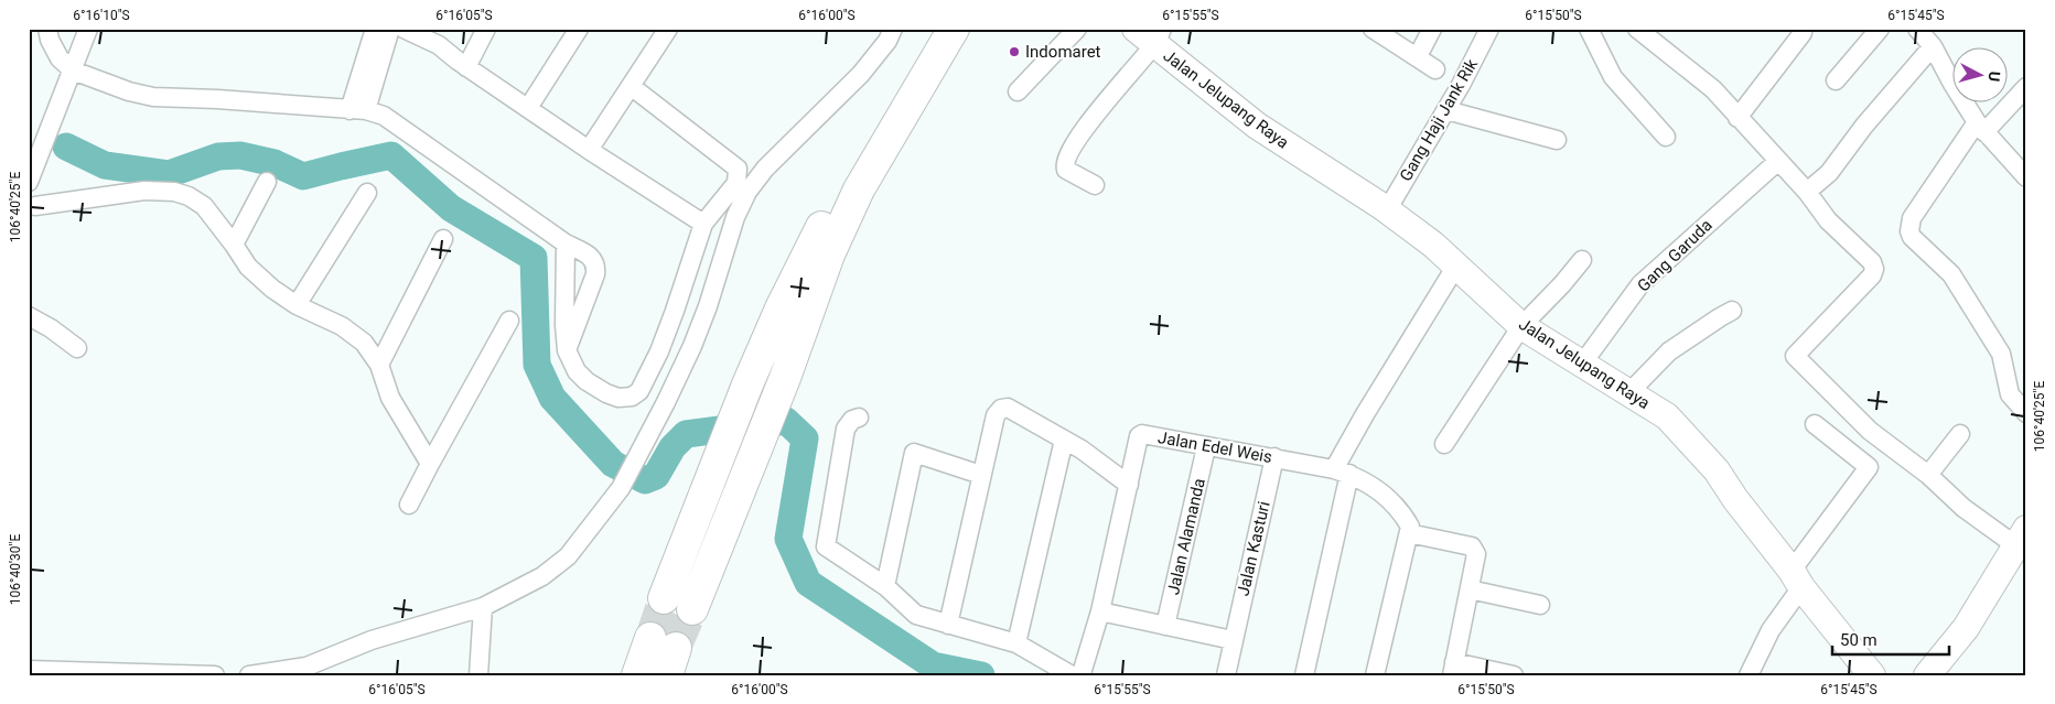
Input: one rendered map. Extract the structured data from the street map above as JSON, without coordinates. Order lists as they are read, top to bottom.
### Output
{
  "streets": {
    "street": [
      "Jalan Jelupang Raya",
      "Gang Haji Jank Rik",
      "Gang Garuda",
      "Jalan Edel Weis",
      "Jalan Alamanda",
      "Jalan Kasturi"
    ]
  },
  "crossings": [
    ["Jalan Jelupang Raya", "Gang Haji Jank Rik"],
    ["Jalan Jelupang Raya", "Gang Garuda"],
    ["Jalan Edel Weis", "Jalan Alamanda"],
    ["Jalan Edel Weis", "Jalan Kasturi"]
  ],
  "places": ["Indomaret"],
  "scale_bar": "50 m",
  "north": "right",
  "coordinates": [
    "6°16'10\"S",
    "6°16'05\"S",
    "6°16'00\"S",
    "6°15'55\"S",
    "6°15'50\"S",
    "6°15'45\"S",
    "106°40'25\"E",
    "106°40'30\"E"
  ]
}
